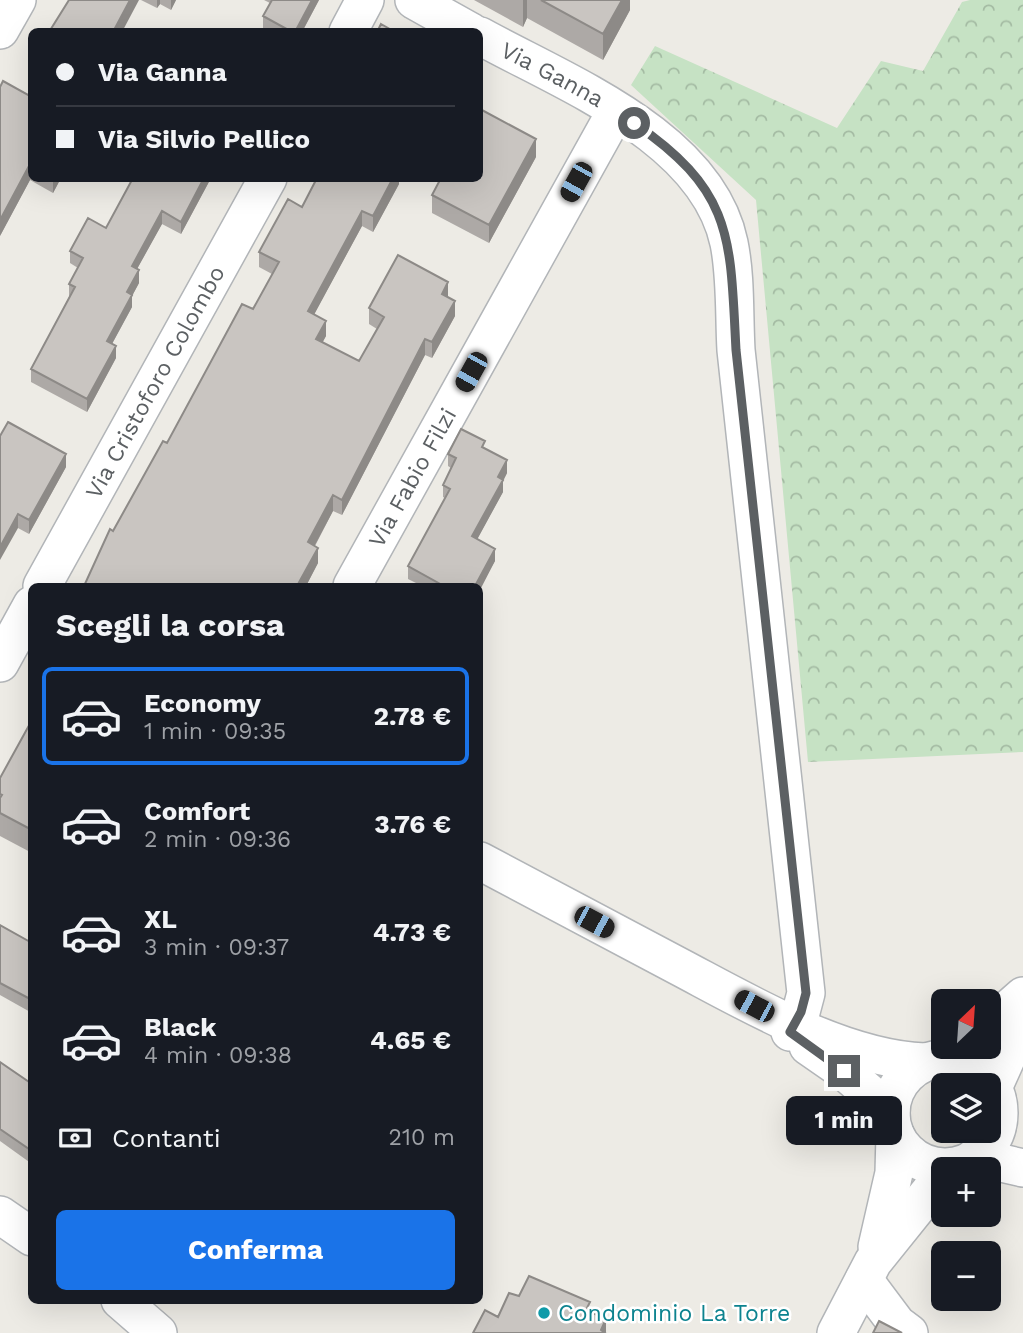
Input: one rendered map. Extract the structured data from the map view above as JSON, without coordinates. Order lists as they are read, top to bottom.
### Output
{
  "streets": {
    "street": ["Via Ganna", "Via Cristoforo Colombo", "Via Fabio Filzi"]
  },
  "crossings": [
    ["Via Ganna", "Via Fabio Filzi"]
  ],
  "places": ["Condominio La Torre"],
  "north": "top right",
  "page": {
    "banner": ["Via Ganna", "Via Silvio Pellico"],
    "heading": "Scegli la corsa",
    "list": [
      {
        "name": "Economy",
        "note": "1 min · 09:35",
        "value": "2.78 €"
      },
      {
        "name": "Comfort",
        "note": "2 min · 09:36",
        "value": "3.76 €"
      },
      {
        "name": "XL",
        "note": "3 min · 09:37",
        "value": "4.73 €"
      },
      {
        "name": "Black",
        "note": "4 min · 09:38",
        "value": "4.65 €"
      }
    ],
    "map_buttons": ["+", "−"],
    "bubble": "1 min",
    "pay": ["Contanti", "210 m"],
    "buttons": "Conferma"
  }
}
